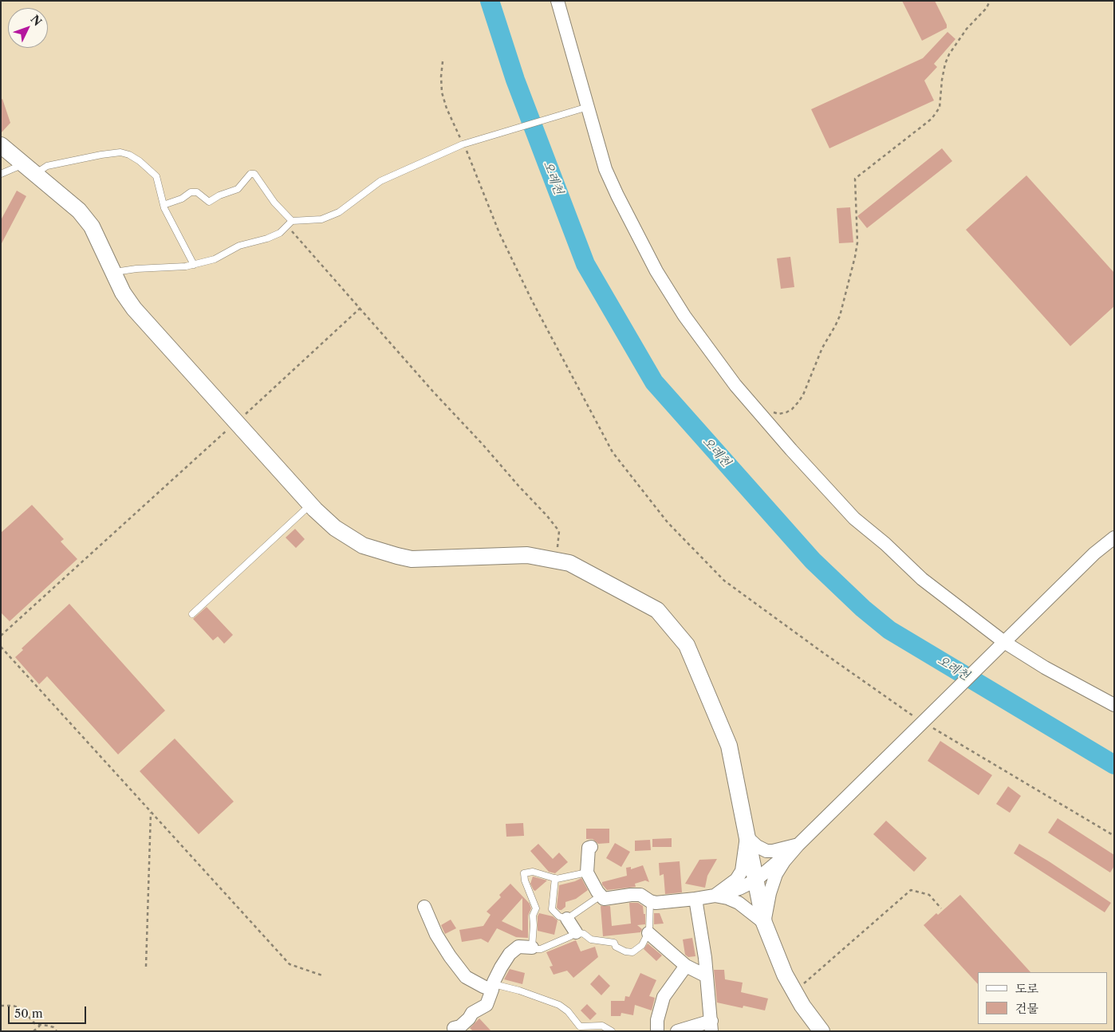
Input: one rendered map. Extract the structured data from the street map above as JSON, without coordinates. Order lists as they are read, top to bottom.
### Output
{
  "water": ["오례천"],
  "legend": ["도로", "건물"],
  "scale_bar": "50 m",
  "north": "top right"
}
